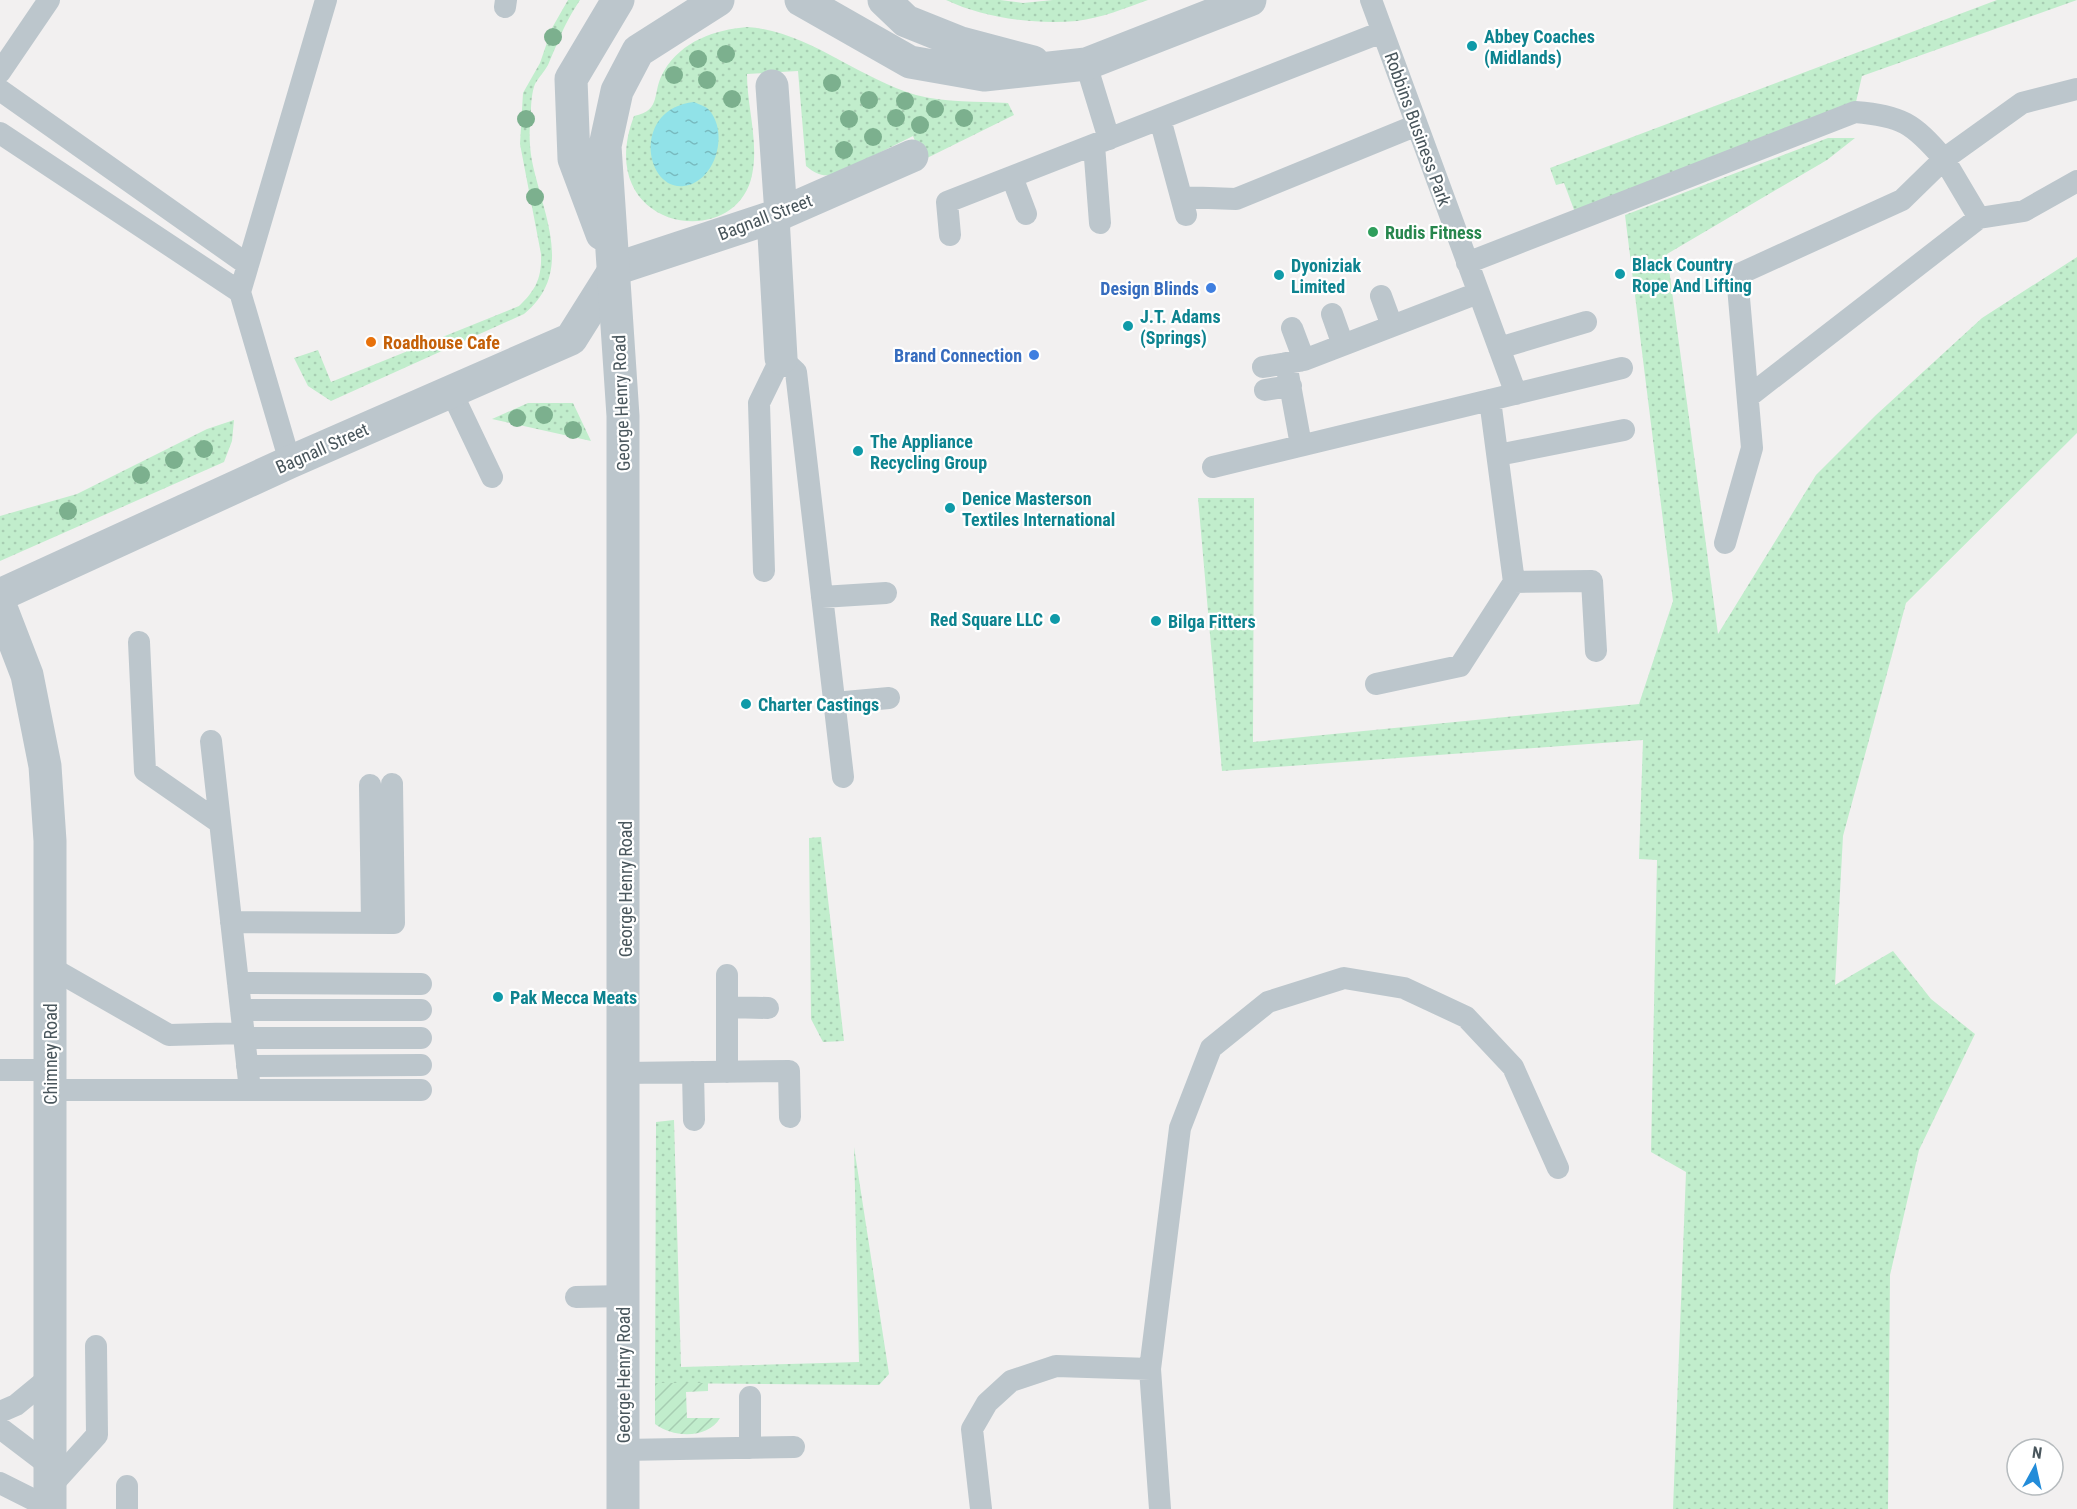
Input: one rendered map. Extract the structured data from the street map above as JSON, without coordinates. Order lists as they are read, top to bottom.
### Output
{
  "streets": {
    "street": ["Bagnall Street", "George Henry Road", "Chimney Road"],
    "lane": ["Robbins Business Park"]
  },
  "crossings": [
    ["Bagnall Street", "George Henry Road"]
  ],
  "places": [
    "Abbey Coaches (Midlands)",
    "Rudis Fitness",
    "Black Country Rope And Lifting",
    "Dyoniziak Limited",
    "Design Blinds",
    "J.T. Adams (Springs)",
    "Roadhouse Cafe",
    "Brand Connection",
    "The Appliance Recycling Group",
    "Denice Masterson Textiles International",
    "Red Square LLC",
    "Bilga Fitters",
    "Charter Castings",
    "Pak Mecca Meats"
  ],
  "north": "top"
}
